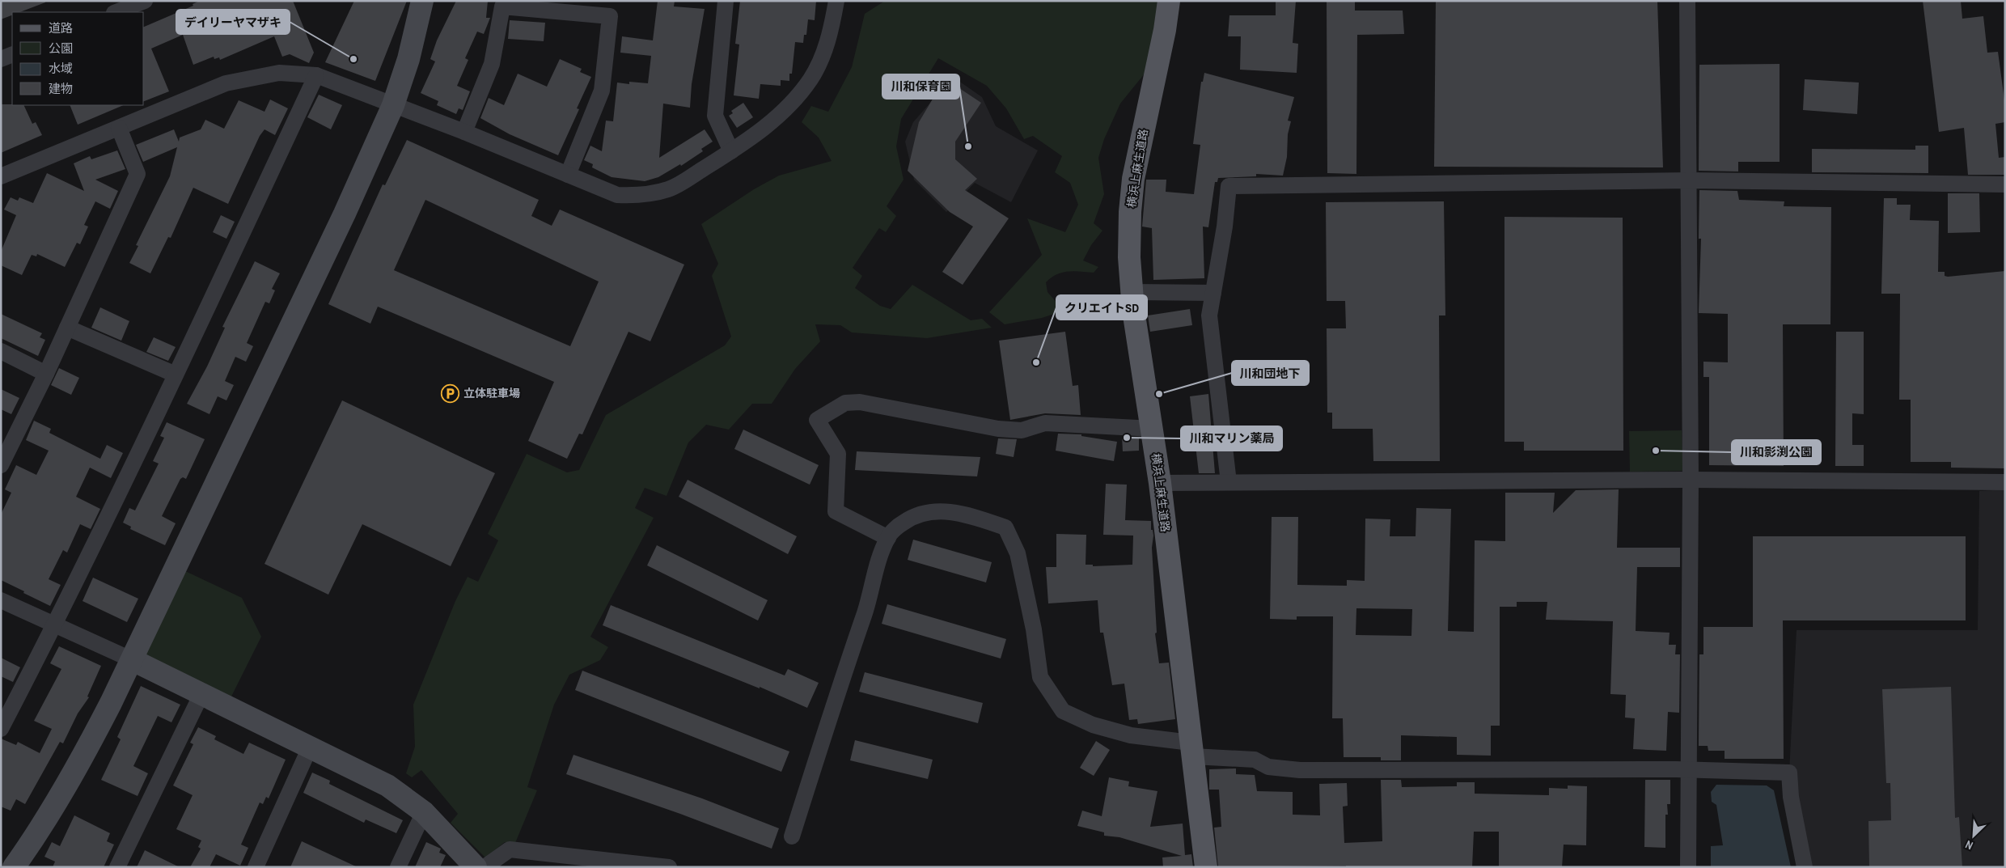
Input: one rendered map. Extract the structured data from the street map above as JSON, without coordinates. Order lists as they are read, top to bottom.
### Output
{
  "streets": {
    "main road": ["横浜上麻生道路"]
  },
  "places": {
    "other": [
      "デイリーヤマザキ",
      "川和保育園",
      "クリエイトSD",
      "川和団地下",
      "川和マリン薬局",
      "川和影渕公園"
    ],
    "parking": ["立体駐車場"]
  },
  "legend": [
    "道路",
    "公園",
    "水域",
    "建物"
  ],
  "north": "bottom left"
}
